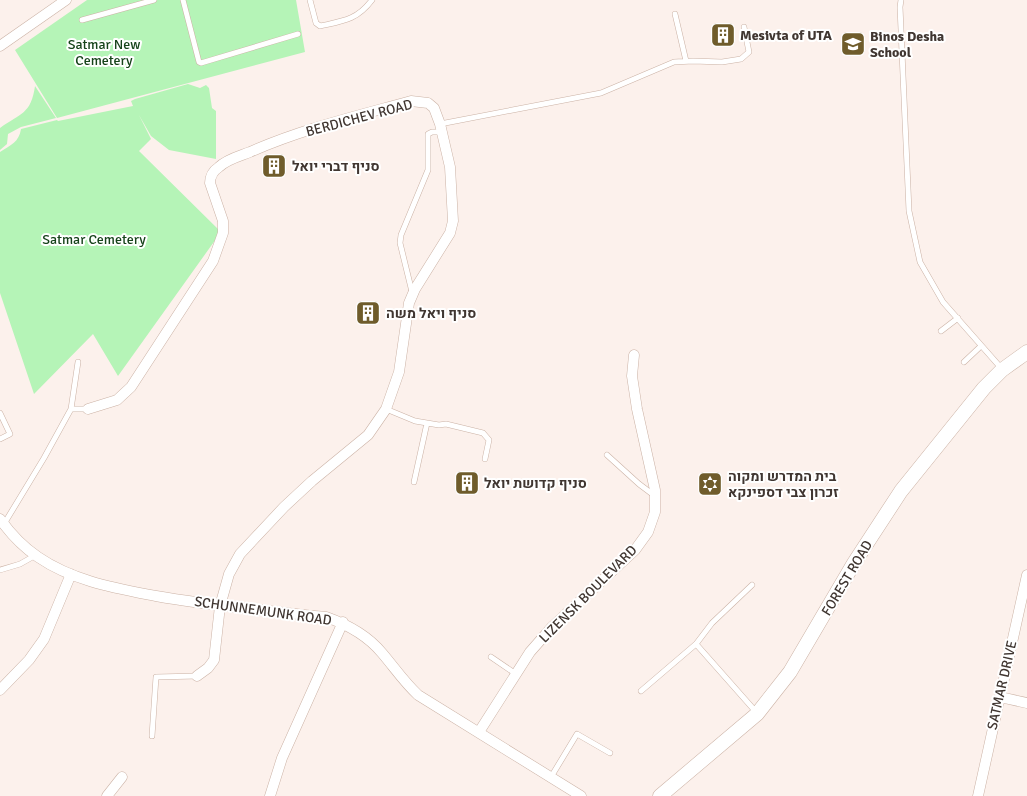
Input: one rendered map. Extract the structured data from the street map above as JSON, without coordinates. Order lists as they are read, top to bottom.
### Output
{
  "streets": {
    "street": [
      "BERDICHEV ROAD",
      "FOREST ROAD",
      "LIZENSK BOULEVARD",
      "SCHUNNEMUNK ROAD",
      "SATMAR DRIVE"
    ]
  },
  "crossings": [
    ["BERDICHEV ROAD", "SCHUNNEMUNK ROAD"],
    ["LIZENSK BOULEVARD", "SCHUNNEMUNK ROAD"]
  ],
  "parks": ["Satmar New Cemetery", "Satmar Cemetery"],
  "places": {
    "building": [
      "Mesivta of UTA",
      "סניף דברי יואל",
      "סניף ויאל משה",
      "סניף קדושת יואל"
    ],
    "school or university": ["Binos Desha School"],
    "synagogue": ["בית המדרש ומקוה זכרון צבי דספינקא"]
  }
}
